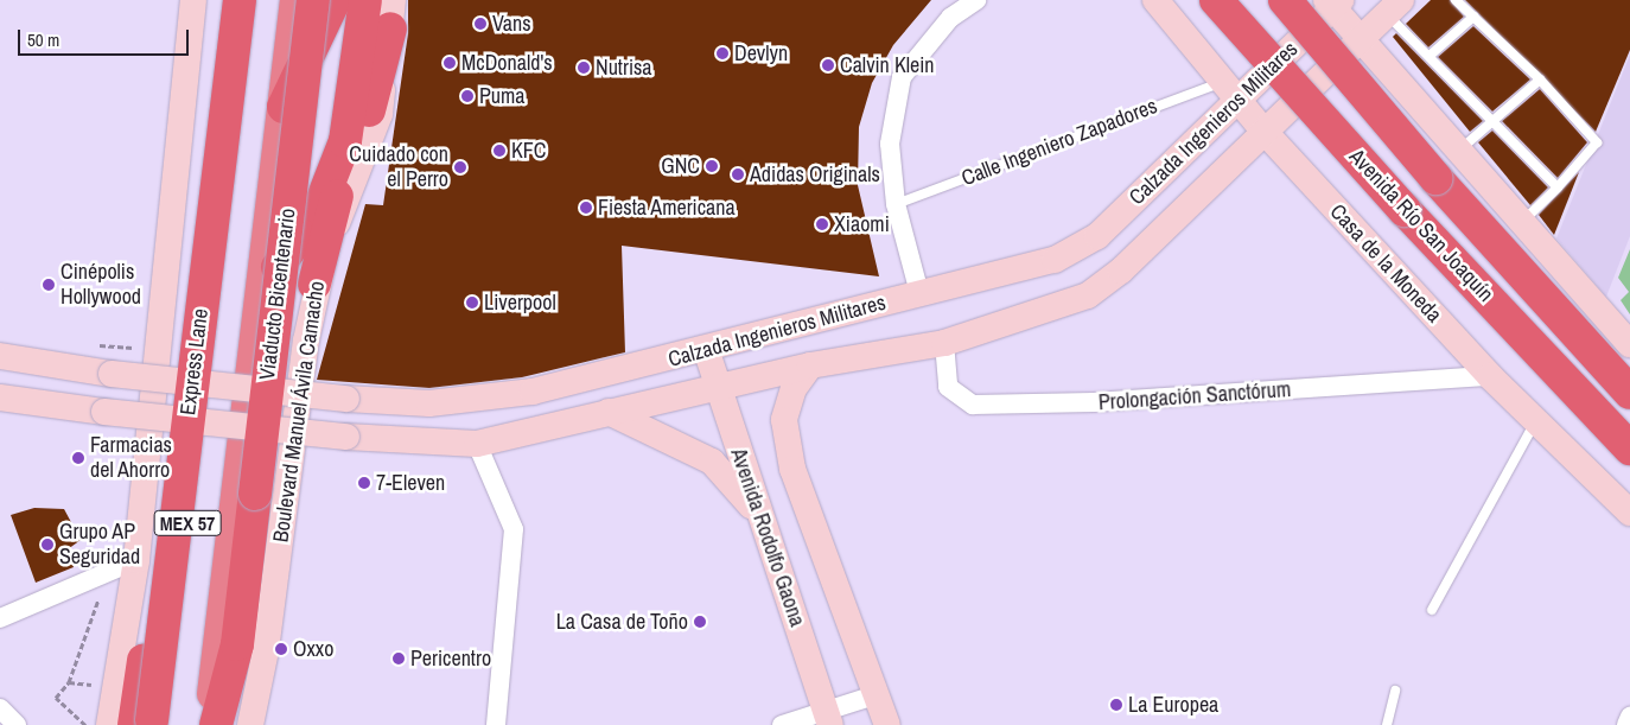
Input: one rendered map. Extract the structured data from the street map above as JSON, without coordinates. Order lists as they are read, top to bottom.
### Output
{
  "streets": {
    "highway": [
      "Avenida Río San Joaquín",
      "Viaducto Bicentenario",
      "Express Lane",
      "MEX 57"
    ],
    "main road": [
      "Calzada Ingenieros Militares",
      "Casa de la Moneda",
      "Boulevard Manuel Ávila Camacho",
      "Avenida Rodolfo Gaona"
    ],
    "street": ["Prolongación Sanctórum"],
    "lane": ["Calle Ingeniero Zapadores"]
  },
  "crossings": [
    ["Calzada Ingenieros Militares", "Calle Ingeniero Zapadores"],
    ["Calzada Ingenieros Militares", "Casa de la Moneda"],
    ["Calzada Ingenieros Militares", "Prolongación Sanctórum"],
    ["Calzada Ingenieros Militares", "Avenida Rodolfo Gaona"],
    ["Calle Ingeniero Zapadores", "Casa de la Moneda"],
    ["Casa de la Moneda", "Prolongación Sanctórum"]
  ],
  "places": [
    "Vans",
    "Devlyn",
    "McDonald's",
    "Calvin Klein",
    "Nutrisa",
    "Puma",
    "KFC",
    "GNC",
    "Cuidado con el Perro",
    "Adidas Originals",
    "Fiesta Americana",
    "Xiaomi",
    "Cinépolis Hollywood",
    "Liverpool",
    "Farmacias del Ahorro",
    "7-Eleven",
    "Grupo AP Seguridad",
    "La Casa de Toño",
    "Oxxo",
    "Pericentro",
    "La Europea"
  ],
  "scale_bar": "50 m"
}
